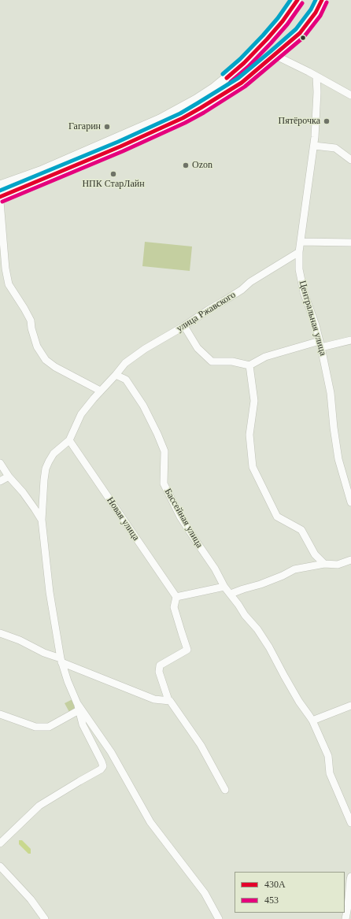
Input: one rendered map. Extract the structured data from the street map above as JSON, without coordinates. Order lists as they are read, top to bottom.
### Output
{
  "streets": {
    "street": [
      "улица Ржавского",
      "Центральная улица",
      "Бассейная улица",
      "Новая улица"
    ]
  },
  "crossings": [
    ["улица Ржавского", "Центральная улица"],
    ["улица Ржавского", "Бассейная улица"],
    ["улица Ржавского", "Новая улица"]
  ],
  "places": [
    "Пятёрочка",
    "Гагарин",
    "Ozon",
    "НПК СтарЛайн"
  ],
  "lines": ["transit line 430А", "transit line 453"],
  "legend": ["430А", "453"]
}
